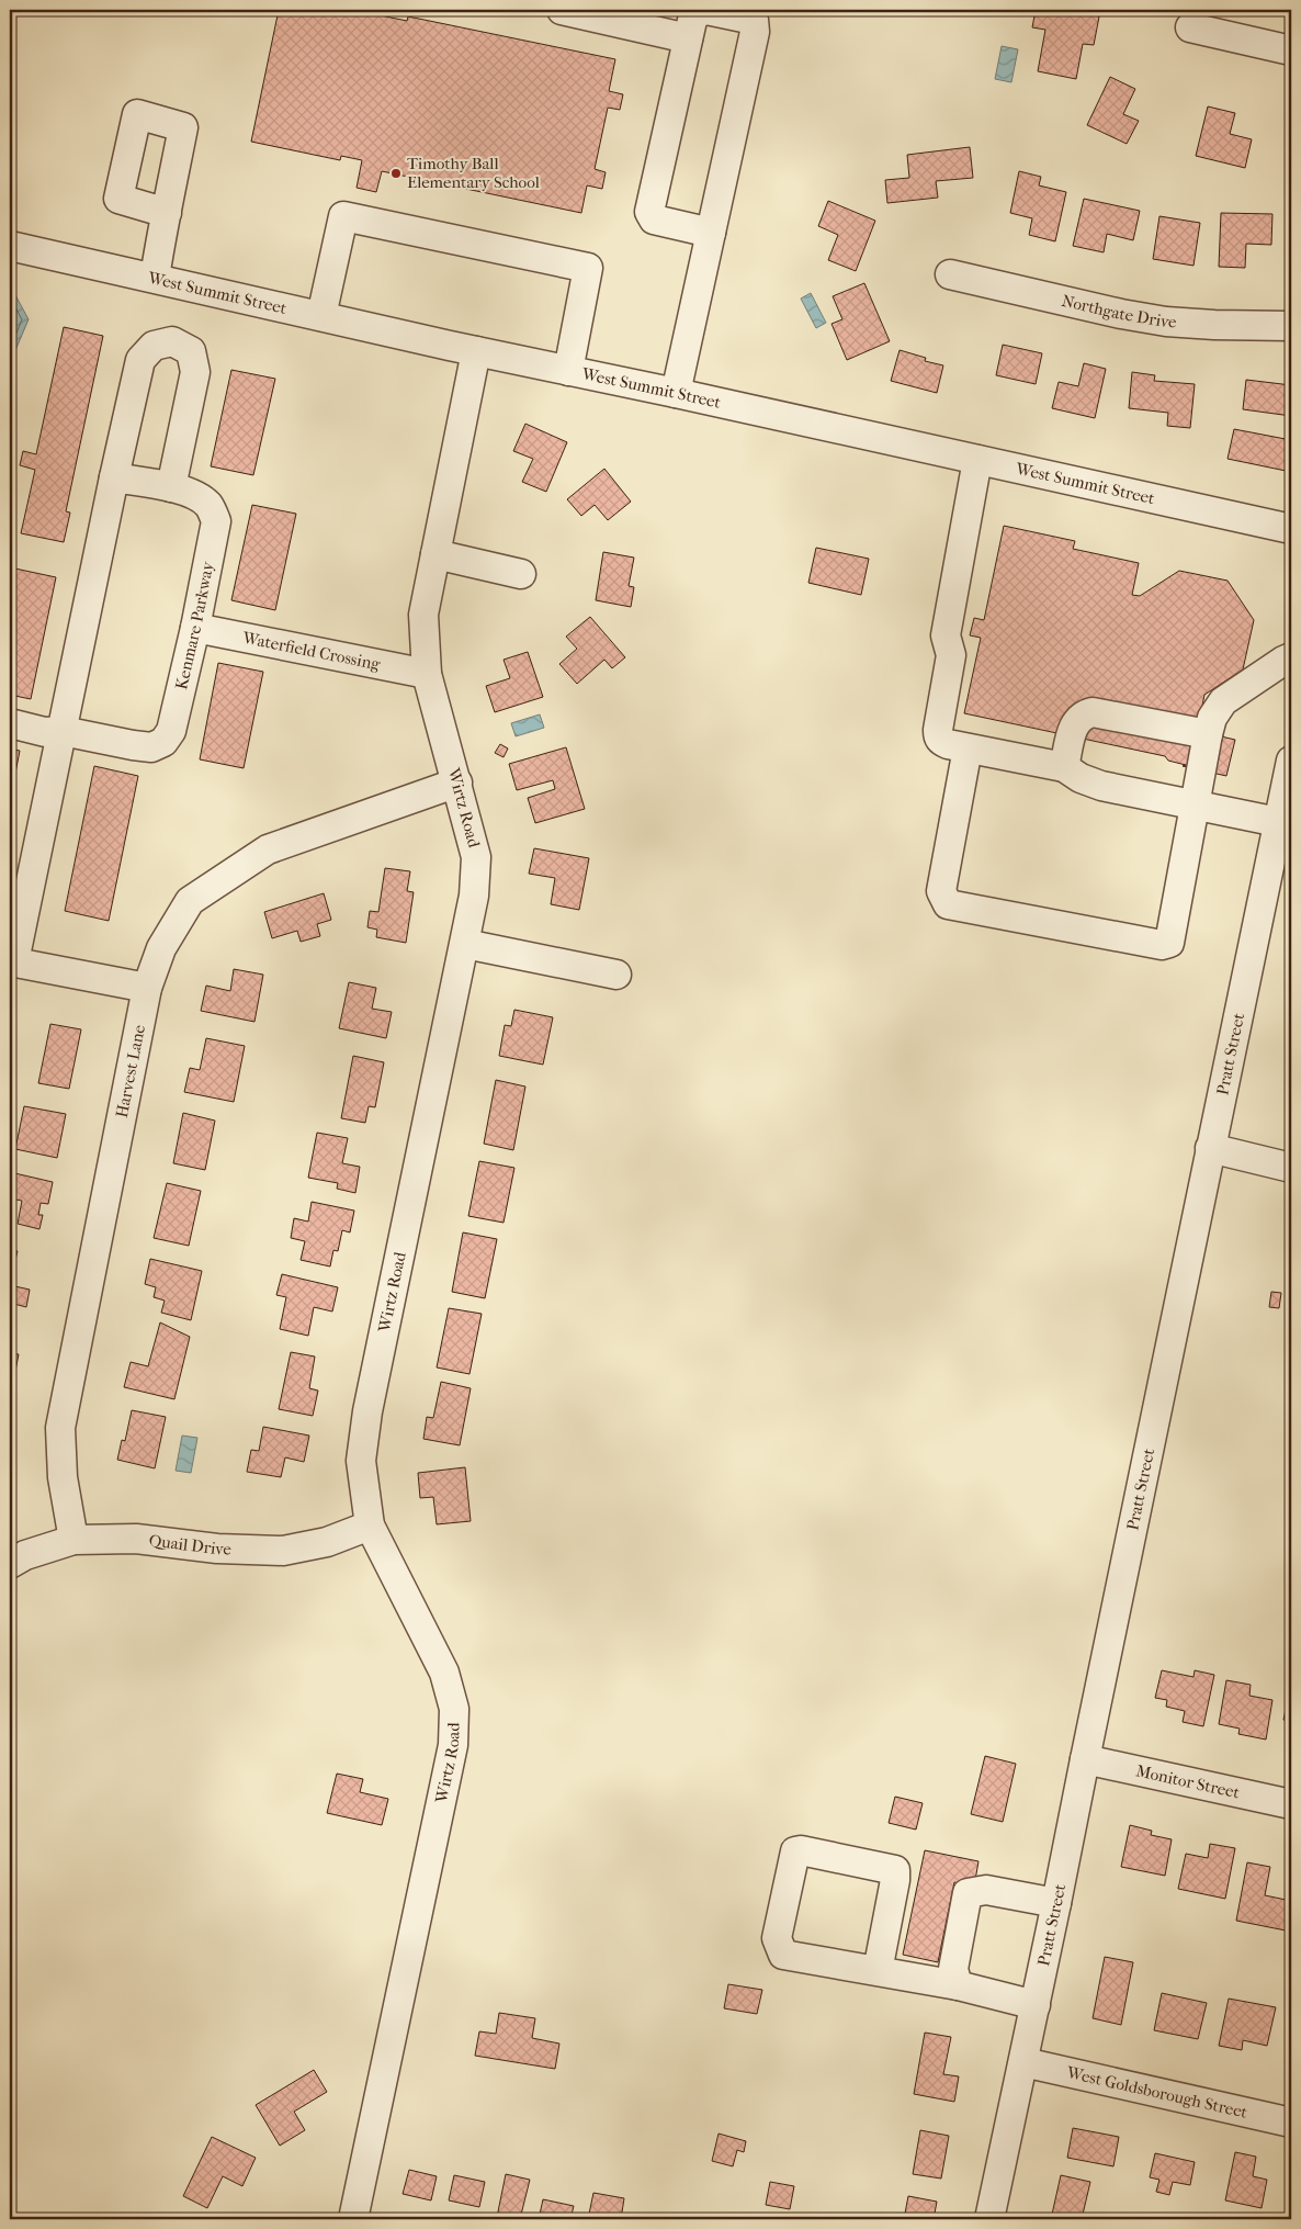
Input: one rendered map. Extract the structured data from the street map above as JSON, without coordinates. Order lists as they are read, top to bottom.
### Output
{
  "streets": {
    "street": [
      "West Summit Street",
      "Northgate Drive",
      "Kenmare Parkway",
      "Waterfield Crossing",
      "Wirtz Road",
      "Pratt Street",
      "Harvest Lane",
      "Quail Drive",
      "Monitor Street",
      "West Goldsborough Street"
    ]
  },
  "crossings": [
    ["West Summit Street", "Wirtz Road"],
    ["Kenmare Parkway", "Waterfield Crossing"],
    ["Waterfield Crossing", "Wirtz Road"],
    ["Wirtz Road", "Harvest Lane"],
    ["Wirtz Road", "Quail Drive"],
    ["Pratt Street", "Monitor Street"],
    ["Pratt Street", "West Goldsborough Street"],
    ["Harvest Lane", "Quail Drive"]
  ],
  "places": ["Timothy Ball Elementary School"]
}
